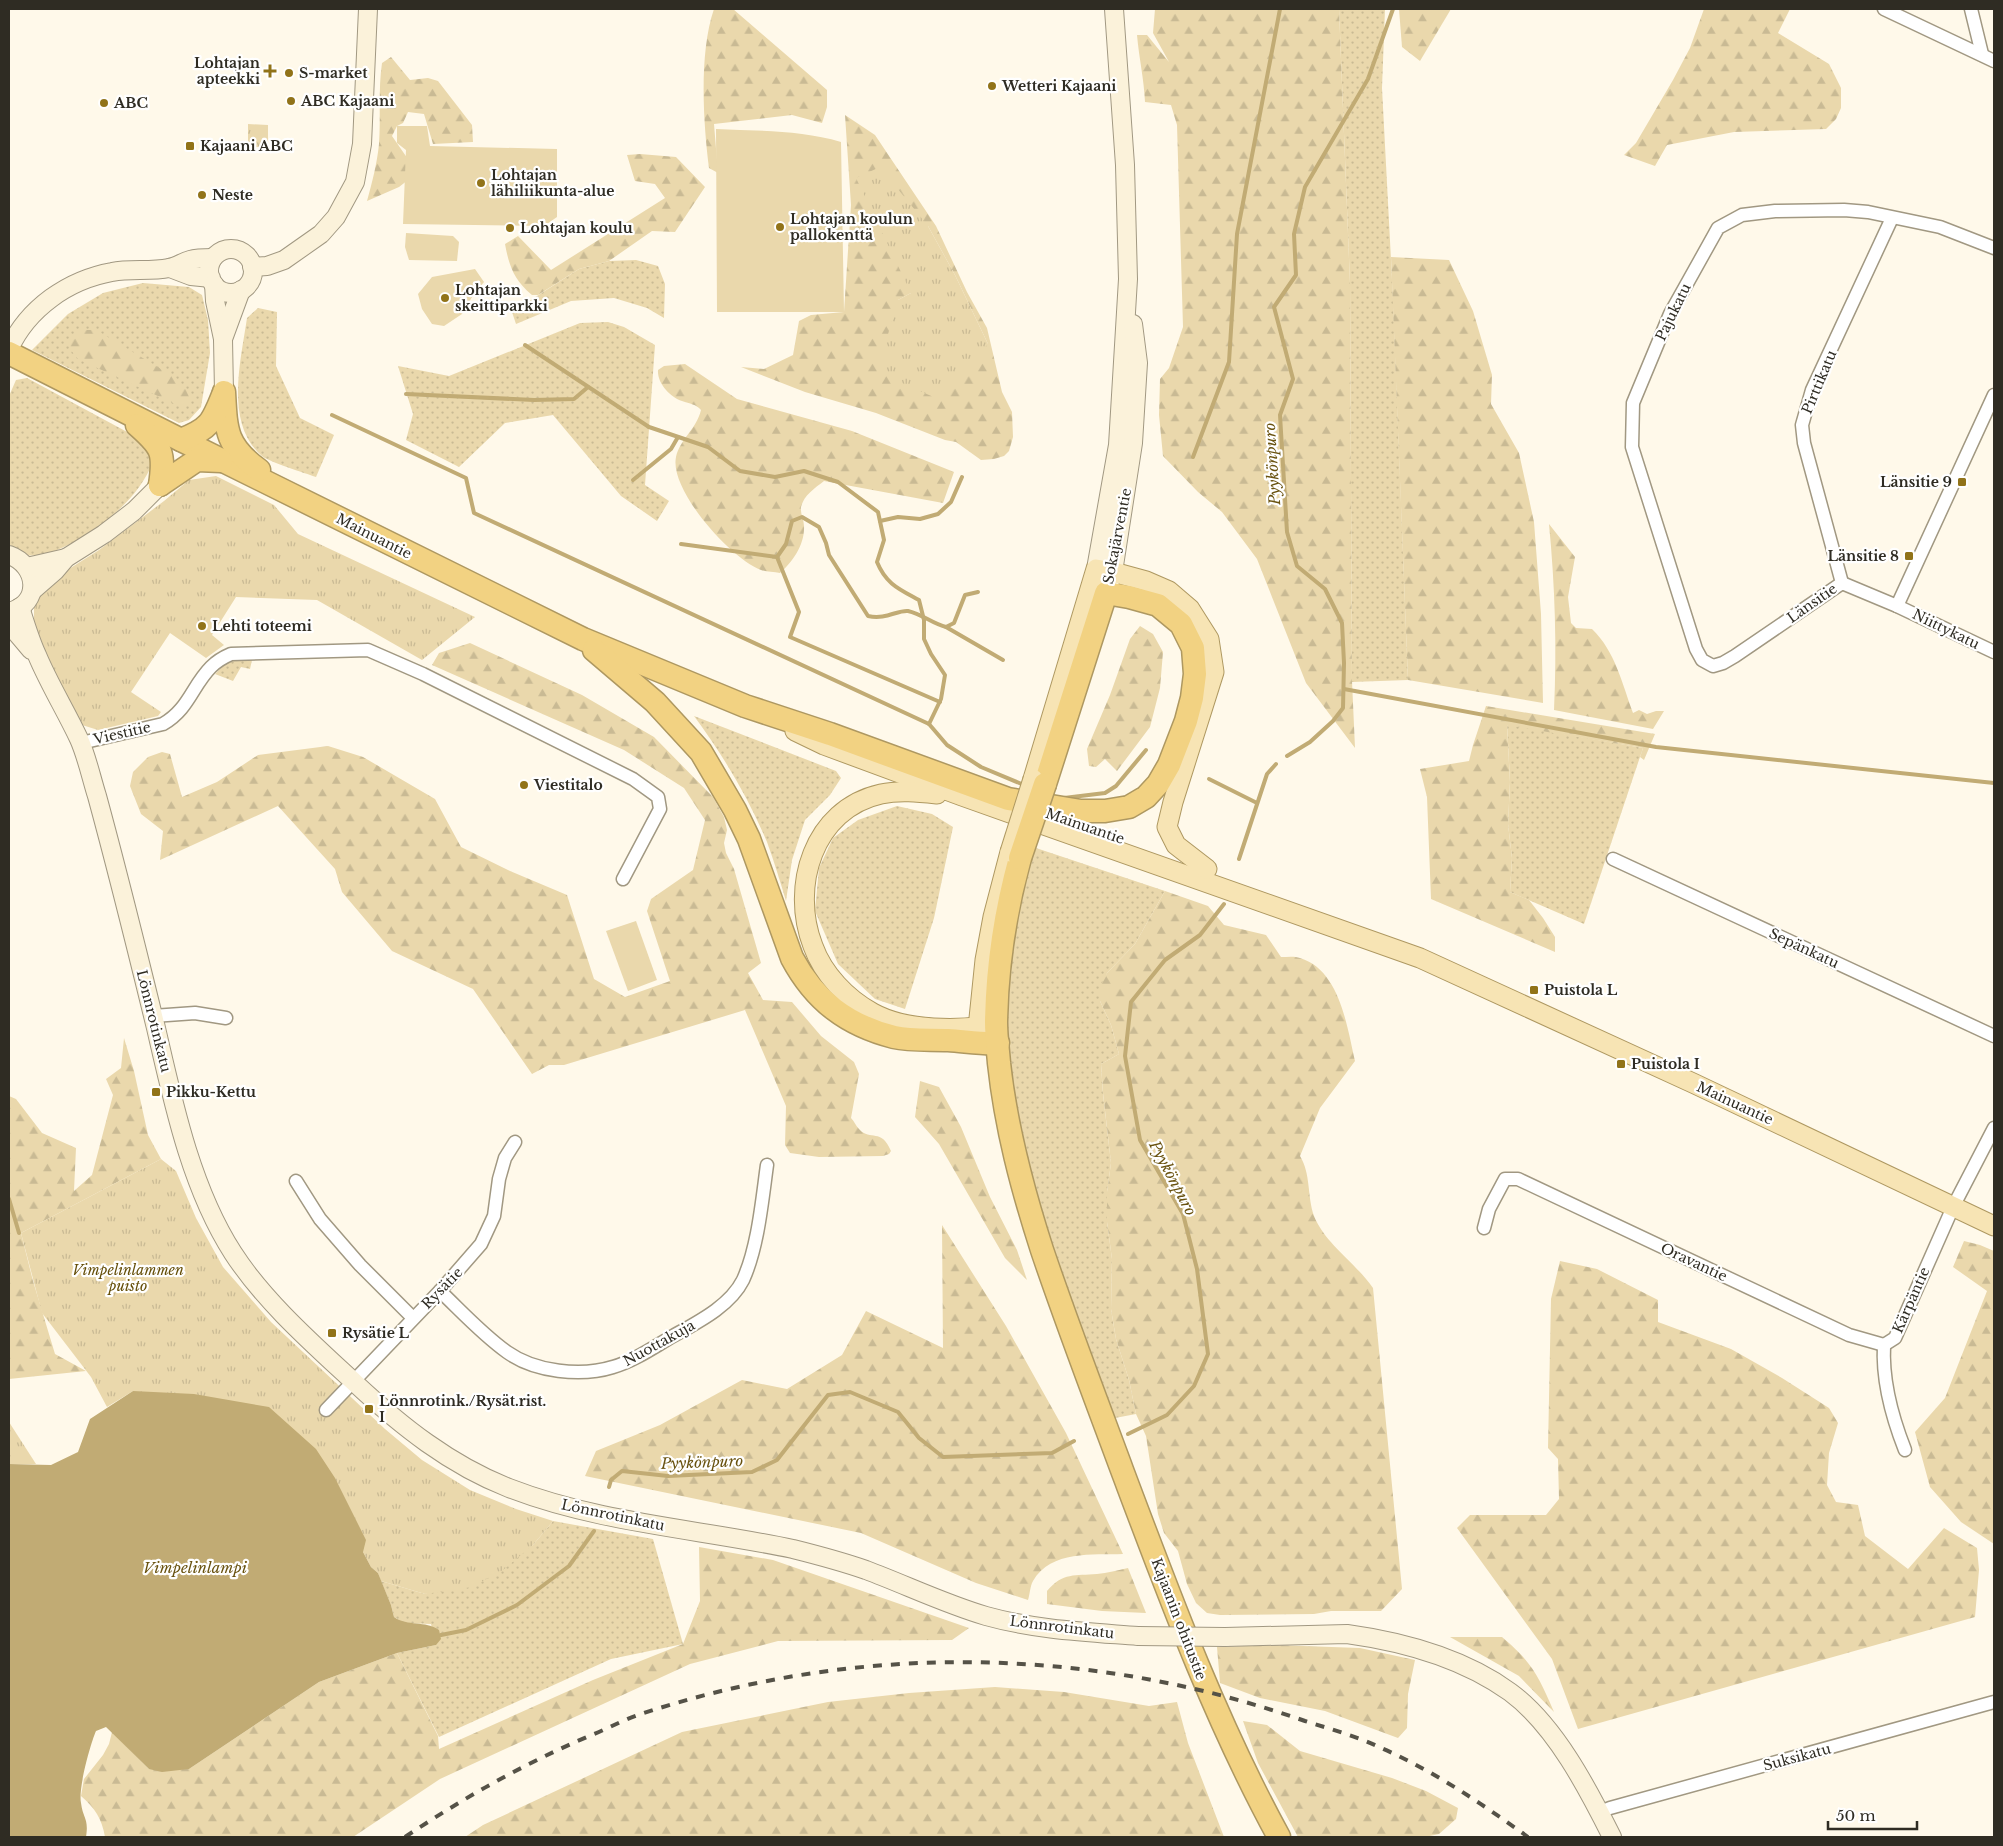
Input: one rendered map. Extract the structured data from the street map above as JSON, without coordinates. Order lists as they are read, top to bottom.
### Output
{
  "streets": {
    "highway": ["Mainuantie", "Sokajärventie", "Kajaanin ohitustie"],
    "street": [
      "Pajukatu",
      "Pirttikatu",
      "Länsitie",
      "Niittykatu",
      "Viestitie",
      "Sepänkatu",
      "Lönnrotinkatu",
      "Oravantie",
      "Rysätie",
      "Kärpäntie",
      "Nuottakuja",
      "Suksikatu"
    ]
  },
  "crossings": [
    ["Pajukatu", "Pirttikatu"],
    ["Pajukatu", "Länsitie"],
    ["Pirttikatu", "Länsitie"],
    ["Mainuantie", "Kärpäntie"],
    ["Sokajärventie", "Kajaanin ohitustie"],
    ["Länsitie", "Niittykatu"],
    ["Viestitie", "Lönnrotinkatu"],
    ["Lönnrotinkatu", "Rysätie"],
    ["Lönnrotinkatu", "Suksikatu"],
    ["Oravantie", "Kärpäntie"],
    ["Rysätie", "Nuottakuja"]
  ],
  "water": ["Pyykönpuro", "Vimpelinlampi"],
  "parks": ["Vimpelinlammen puisto"],
  "places": {
    "health": ["Lohtajan apteekki"],
    "other": [
      "S-market",
      "Wetteri Kajaani",
      "ABC Kajaani",
      "ABC",
      "Lohtajan lähiliikunta-alue",
      "Neste",
      "Lohtajan koulun pallokenttä",
      "Lohtajan koulu",
      "Lohtajan skeittiparkki",
      "Lehti toteemi",
      "Viestitalo"
    ],
    "transit": [
      "Kajaani ABC",
      "Länsitie 9",
      "Länsitie 8",
      "Puistola L",
      "Puistola I",
      "Pikku-Kettu",
      "Rysätie L",
      "Lönnrotink./Rysät.rist. I"
    ]
  },
  "scale_bar": "50 m"
}
